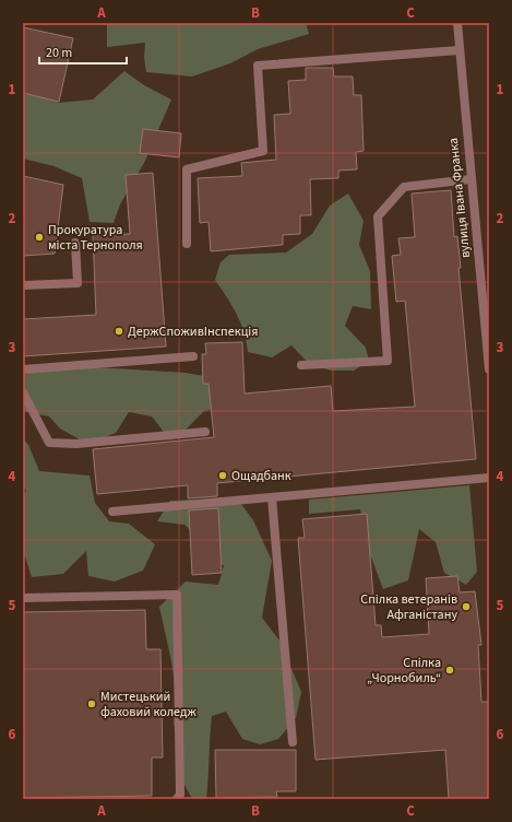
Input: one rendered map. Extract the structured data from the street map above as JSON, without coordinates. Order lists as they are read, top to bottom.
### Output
{
  "streets": {
    "street": ["вулиця Івана Франка"]
  },
  "places": [
    "Прокуратура міста Тернополя",
    "ДержСпоживІнспекція",
    "Ощадбанк",
    "Спілка ветеранів Афганістану",
    "Спілка „Чорнобиль“",
    "Мистецький фаховий коледж"
  ],
  "scale_bar": "20 m",
  "grid": {
    "columns": ["A", "B", "C"],
    "rows": [
      "1",
      "2",
      "3",
      "4",
      "5",
      "6"
    ]
  }
}
